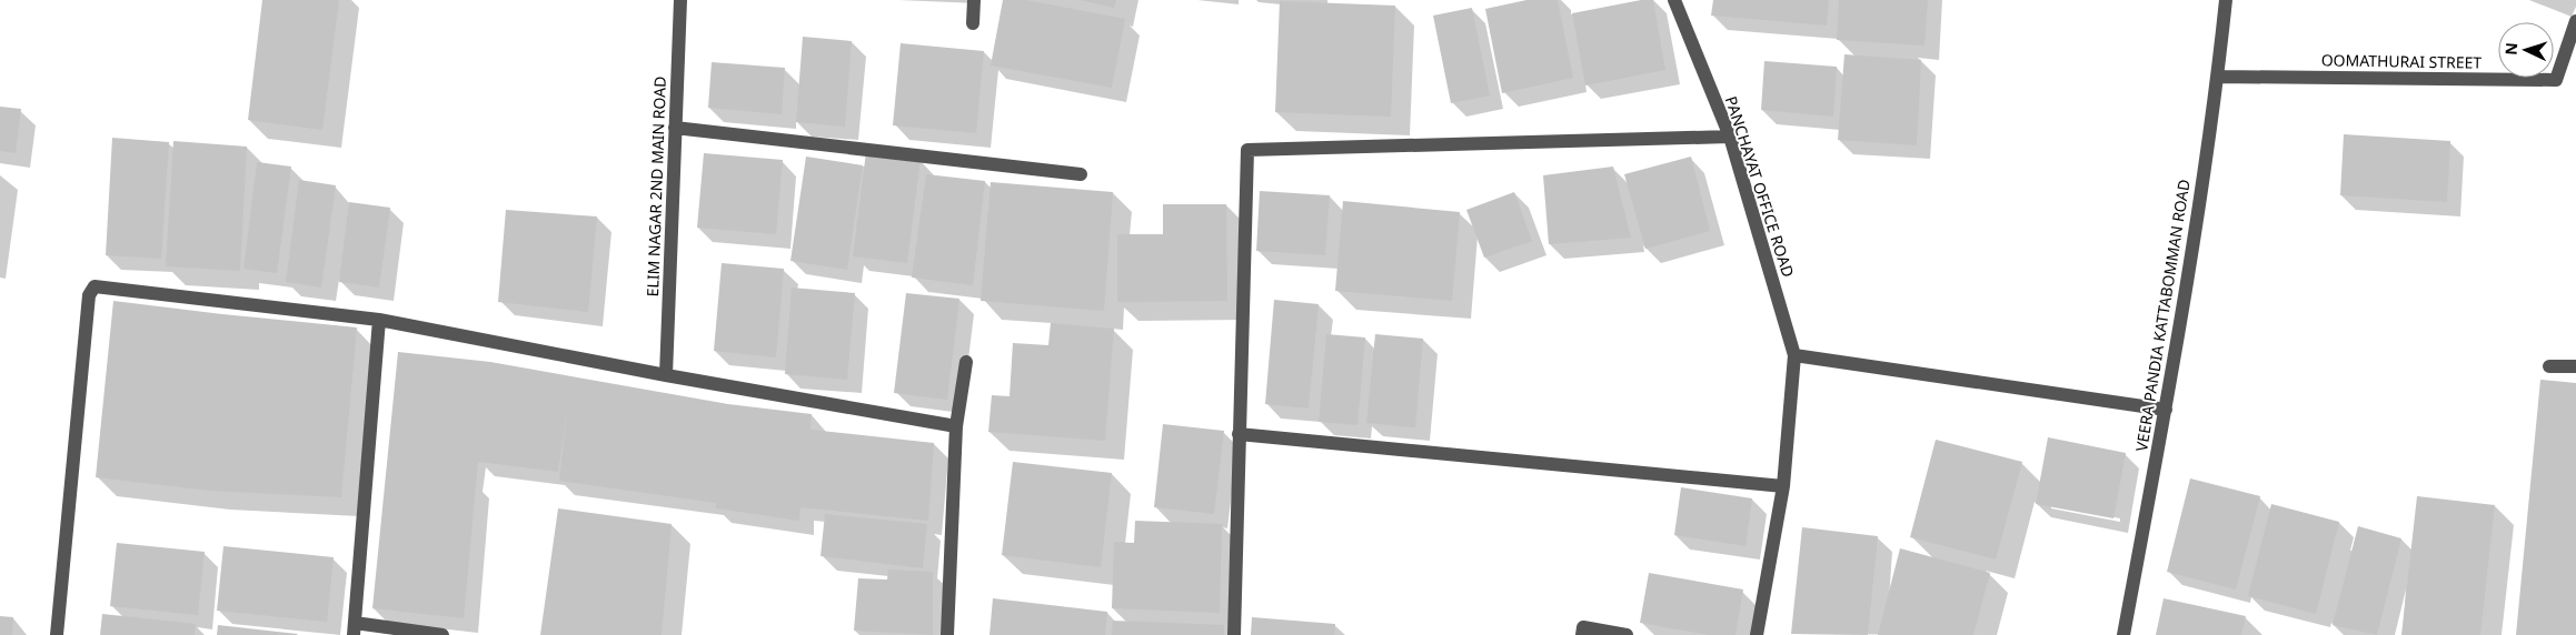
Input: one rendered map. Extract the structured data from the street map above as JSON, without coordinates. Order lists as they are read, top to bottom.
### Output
{
  "streets": {
    "street": [
      "OOMATHURAI STREET",
      "ELIM NAGAR 2ND MAIN ROAD",
      "PANCHAYAT OFFICE ROAD",
      "VEERA PANDIA KATTABOMMAN ROAD"
    ]
  },
  "crossings": [
    ["OOMATHURAI STREET", "VEERA PANDIA KATTABOMMAN ROAD"]
  ],
  "north": "left"
}
